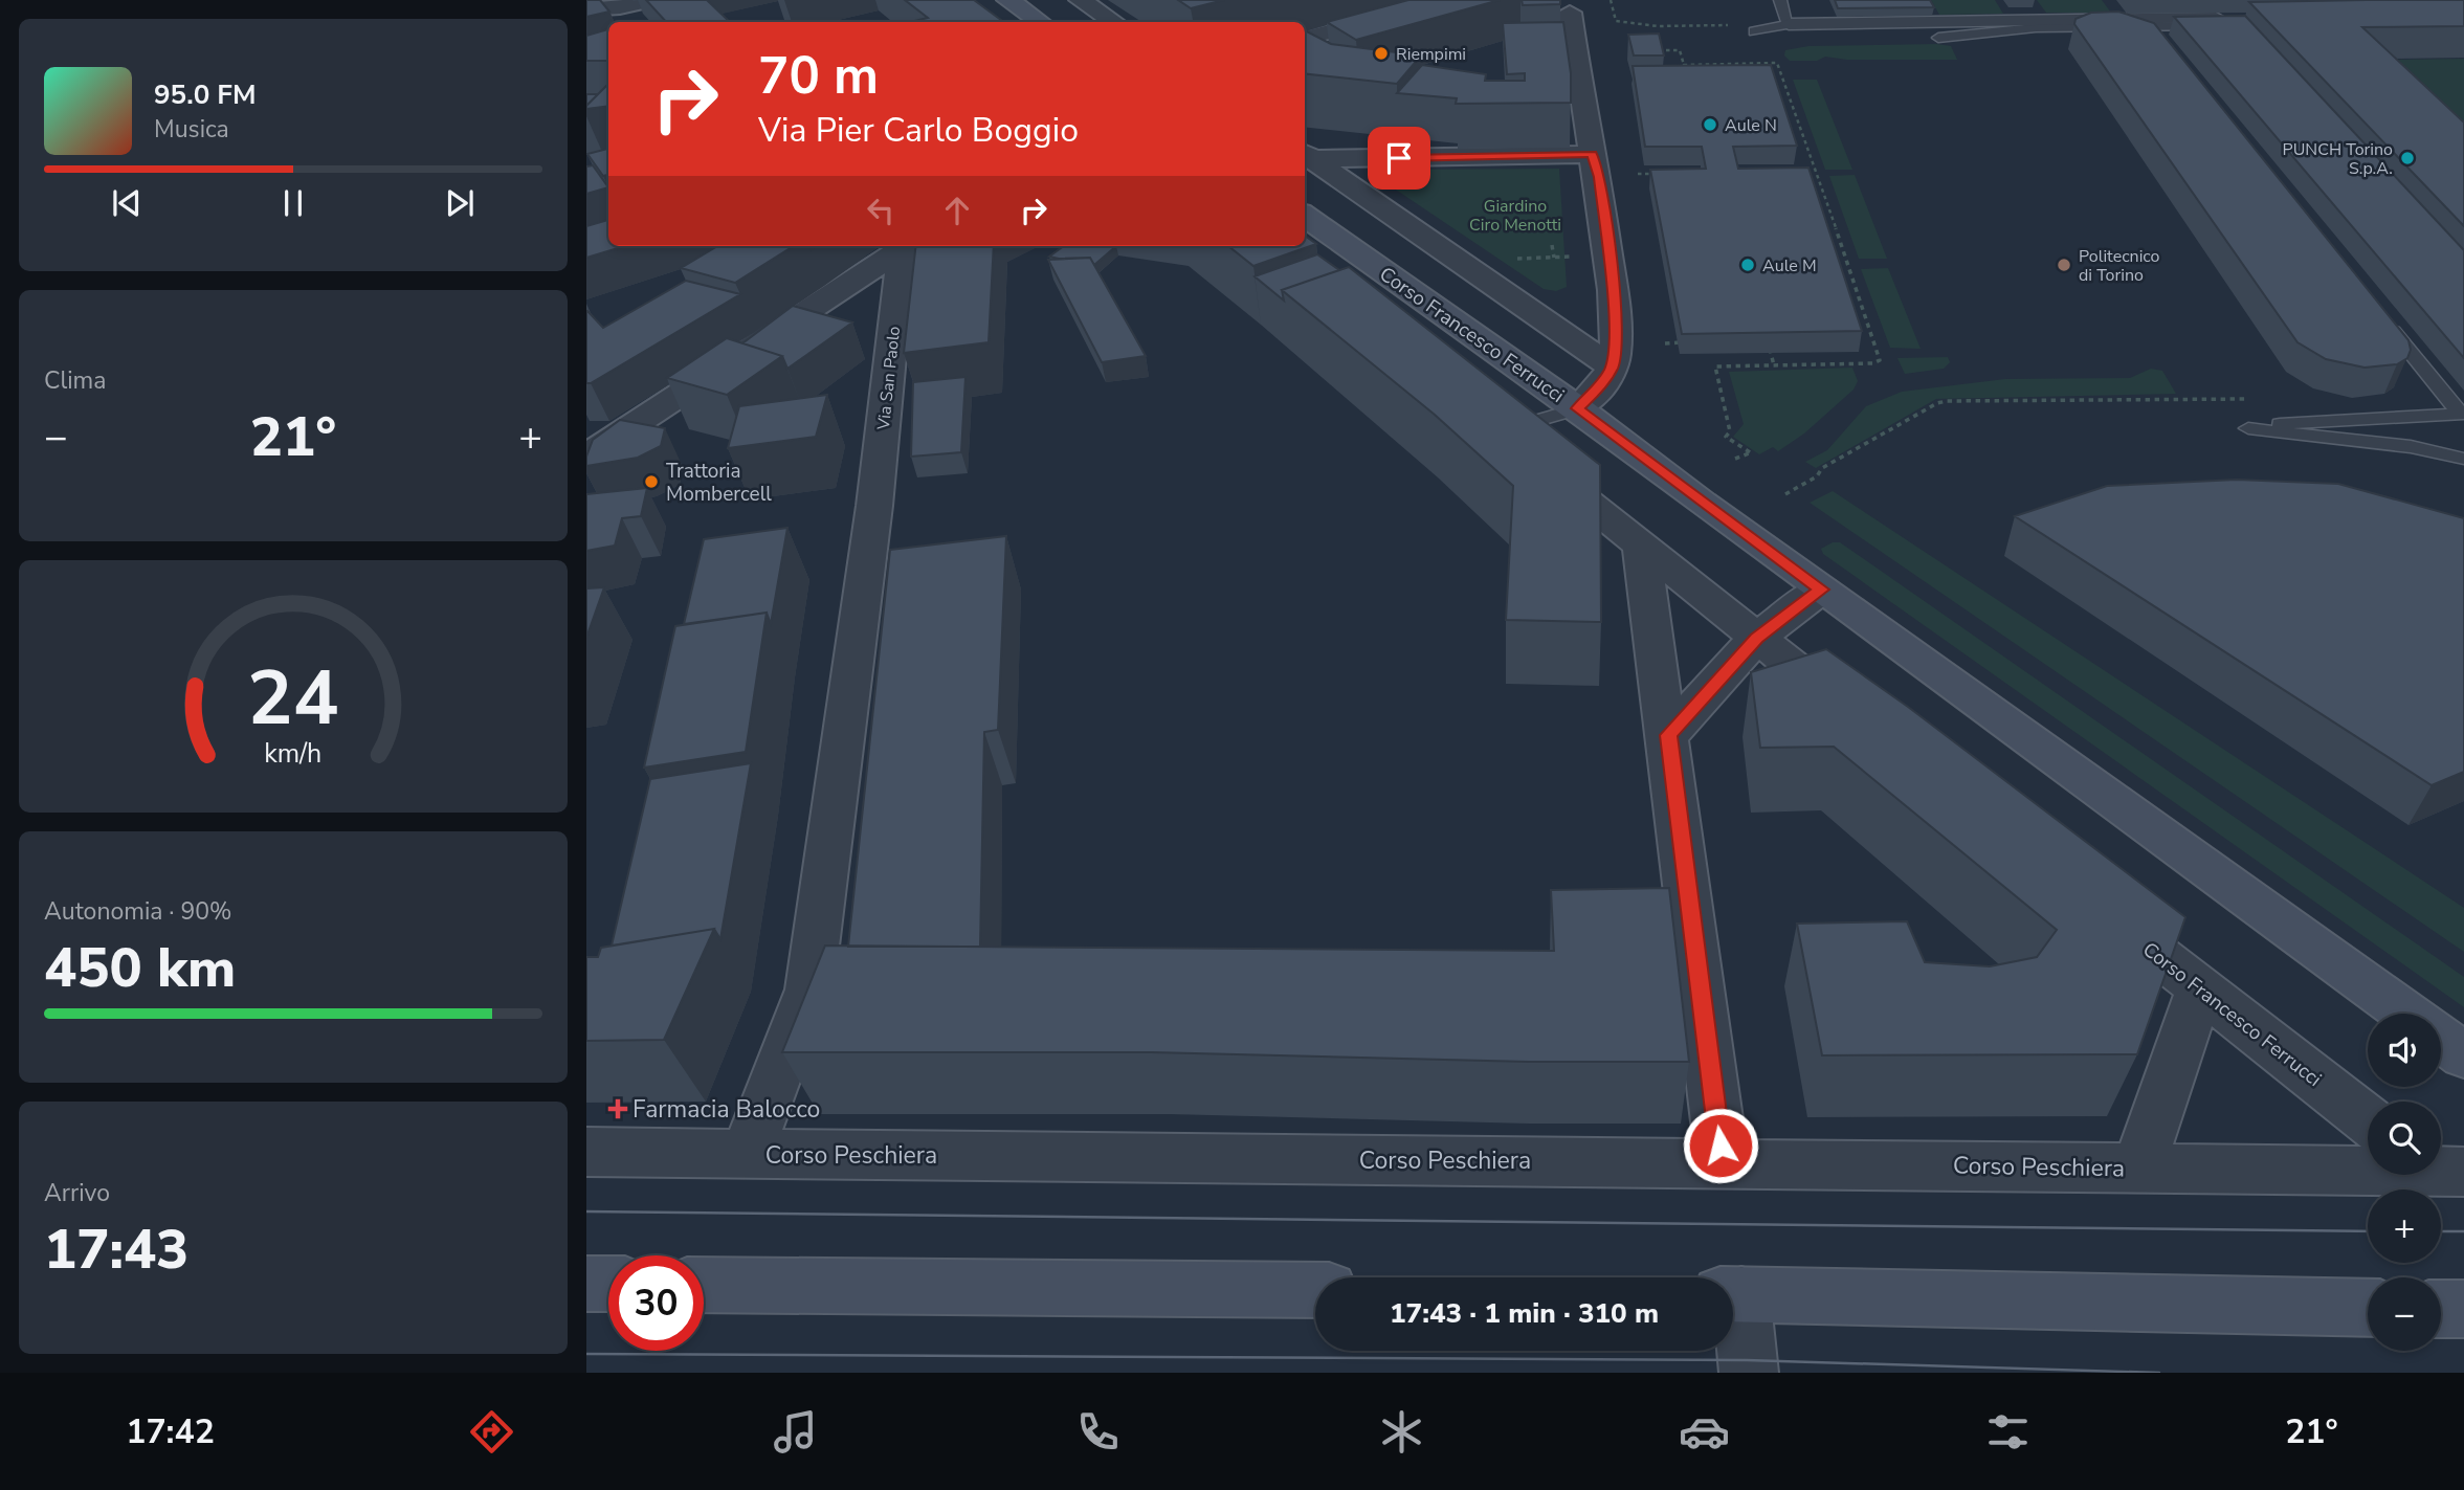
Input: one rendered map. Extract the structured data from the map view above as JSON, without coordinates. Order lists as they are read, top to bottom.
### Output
{
  "streets": {
    "main road": ["Corso Francesco Ferrucci"],
    "street": ["Via San Paolo", "Corso Peschiera"]
  },
  "crossings": [
    ["Corso Francesco Ferrucci", "Corso Peschiera"],
    ["Via San Paolo", "Corso Peschiera"]
  ],
  "parks": ["Giardino Ciro Menotti"],
  "places": {
    "other": [
      "Riempimi",
      "Aule N",
      "PUNCH Torino S.p.A.",
      "Aule M",
      "Politecnico di Torino",
      "Trattoria Mombercell"
    ],
    "health": ["Farmacia Balocco"]
  },
  "page": {
    "turn": ["70 m", "Via Pier Carlo Boggio"],
    "song": ["95.0 FM", "Musica"],
    "tile": [
      "Clima",
      ["Autonomia · 90%", "450 km"],
      ["Arrivo", "17:43"]
    ],
    "heat": ["−", "21°", "+"],
    "map_buttons": ["+", "−"],
    "limit": "30",
    "trip": "17:43 · 1 min · 310 m",
    "tabs": ["17:42", "21°"],
    "gauge": ["24", "km/h"]
  }
}
